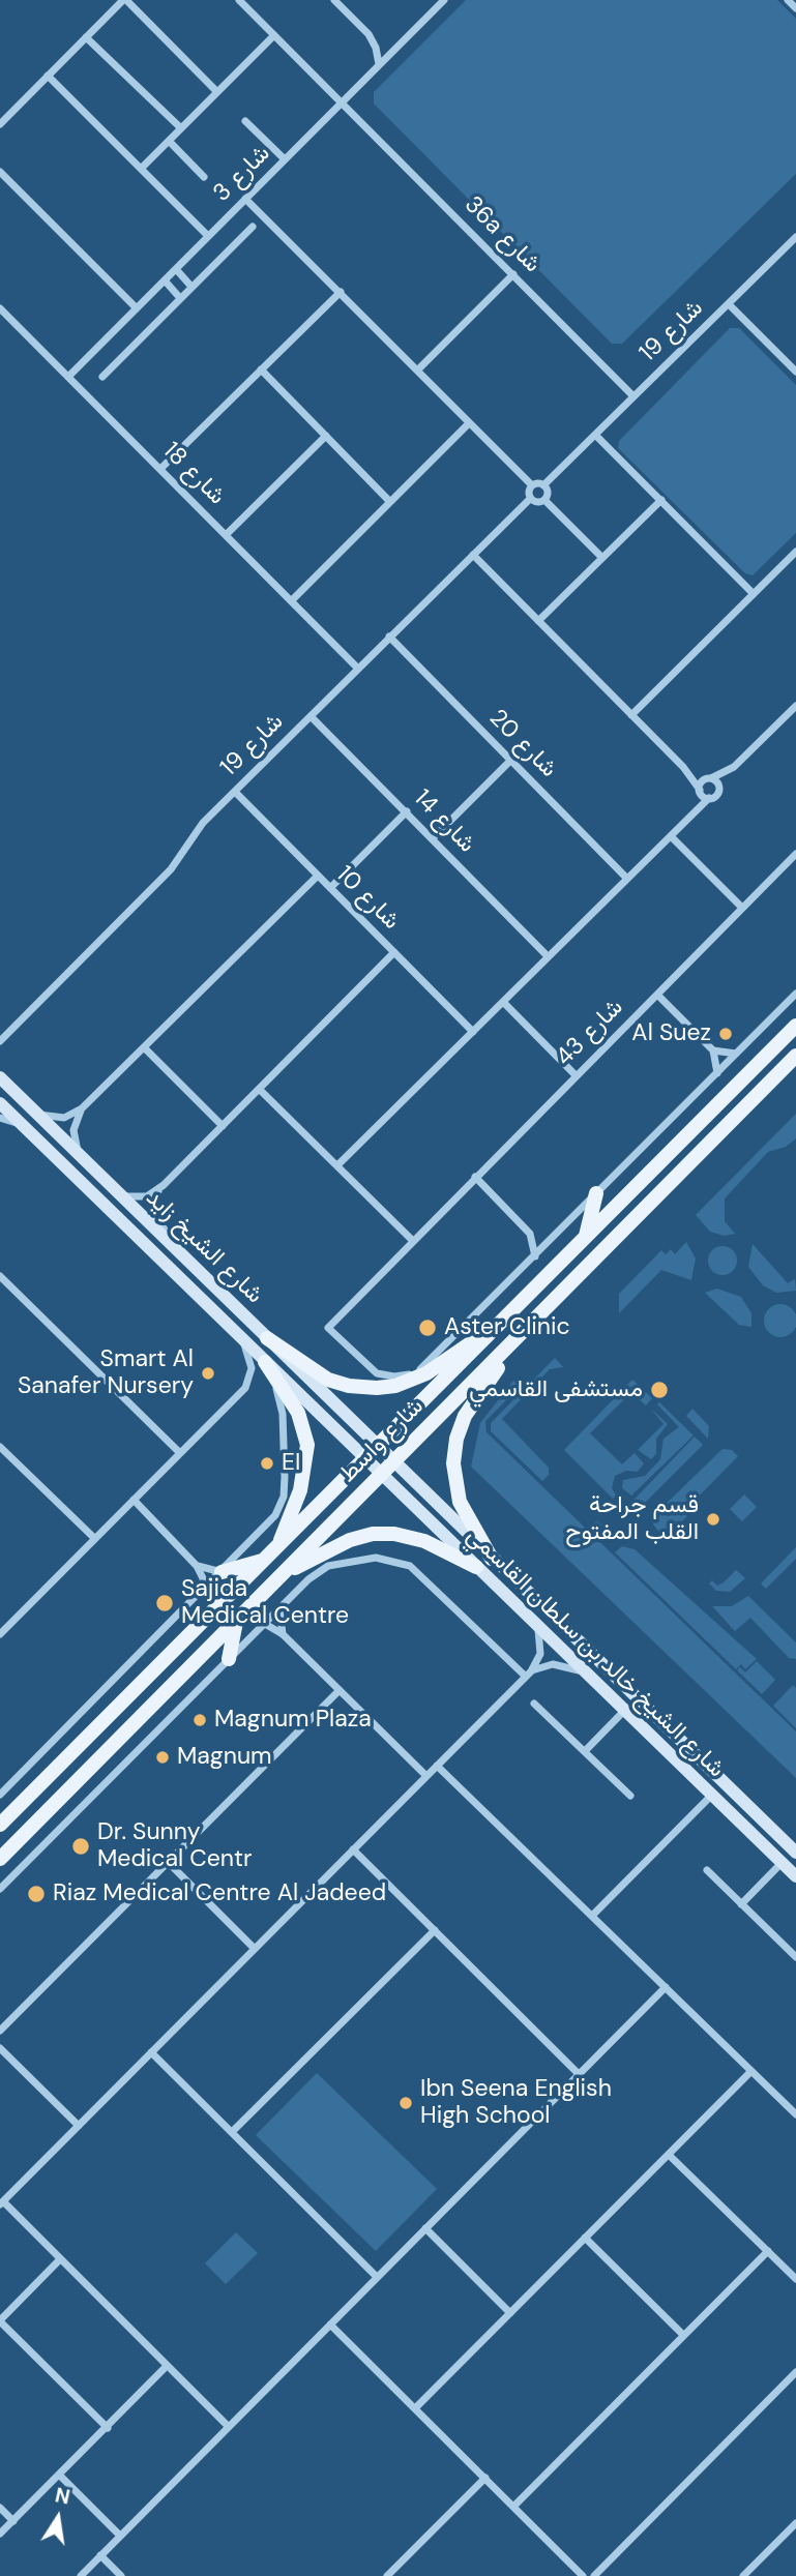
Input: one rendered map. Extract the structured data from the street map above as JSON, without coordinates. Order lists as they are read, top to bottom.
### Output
{
  "streets": {
    "main road": ["شارع الشيخ زايد", "شارع واسط", "شارع الشيخ خالد بن سلطان القاسمي"],
    "street": [
      "شارع 3",
      "36a شارع",
      "شارع 19",
      "شارع 18",
      "شارع 20",
      "شارع 14",
      "شارع 10",
      "شارع 43"
    ]
  },
  "crossings": [
    ["شارع 3", "36a شارع"],
    ["شارع 3", "شارع 18"],
    ["36a شارع", "شارع 19"],
    ["شارع 19", "شارع 18"],
    ["شارع 19", "شارع 20"],
    ["شارع 19", "شارع 14"],
    ["شارع 19", "شارع 10"],
    ["شارع الشيخ زايد", "شارع واسط"],
    ["شارع الشيخ زايد", "شارع الشيخ خالد بن سلطان القاسمي"],
    ["شارع واسط", "شارع الشيخ خالد بن سلطان القاسمي"]
  ],
  "places": [
    "Al Suez",
    "Aster Clinic",
    "Smart Al Sanafer Nursery",
    "مستشفى القاسمي",
    "EI",
    "قسم جراحة القلب المفتوح",
    "Sajida Medical Centre",
    "Magnum Plaza",
    "Magnum",
    "Dr. Sunny Medical Centr",
    "Riaz Medical Centre Al Jadeed",
    "Ibn Seena English High School"
  ],
  "north": "top"
}
